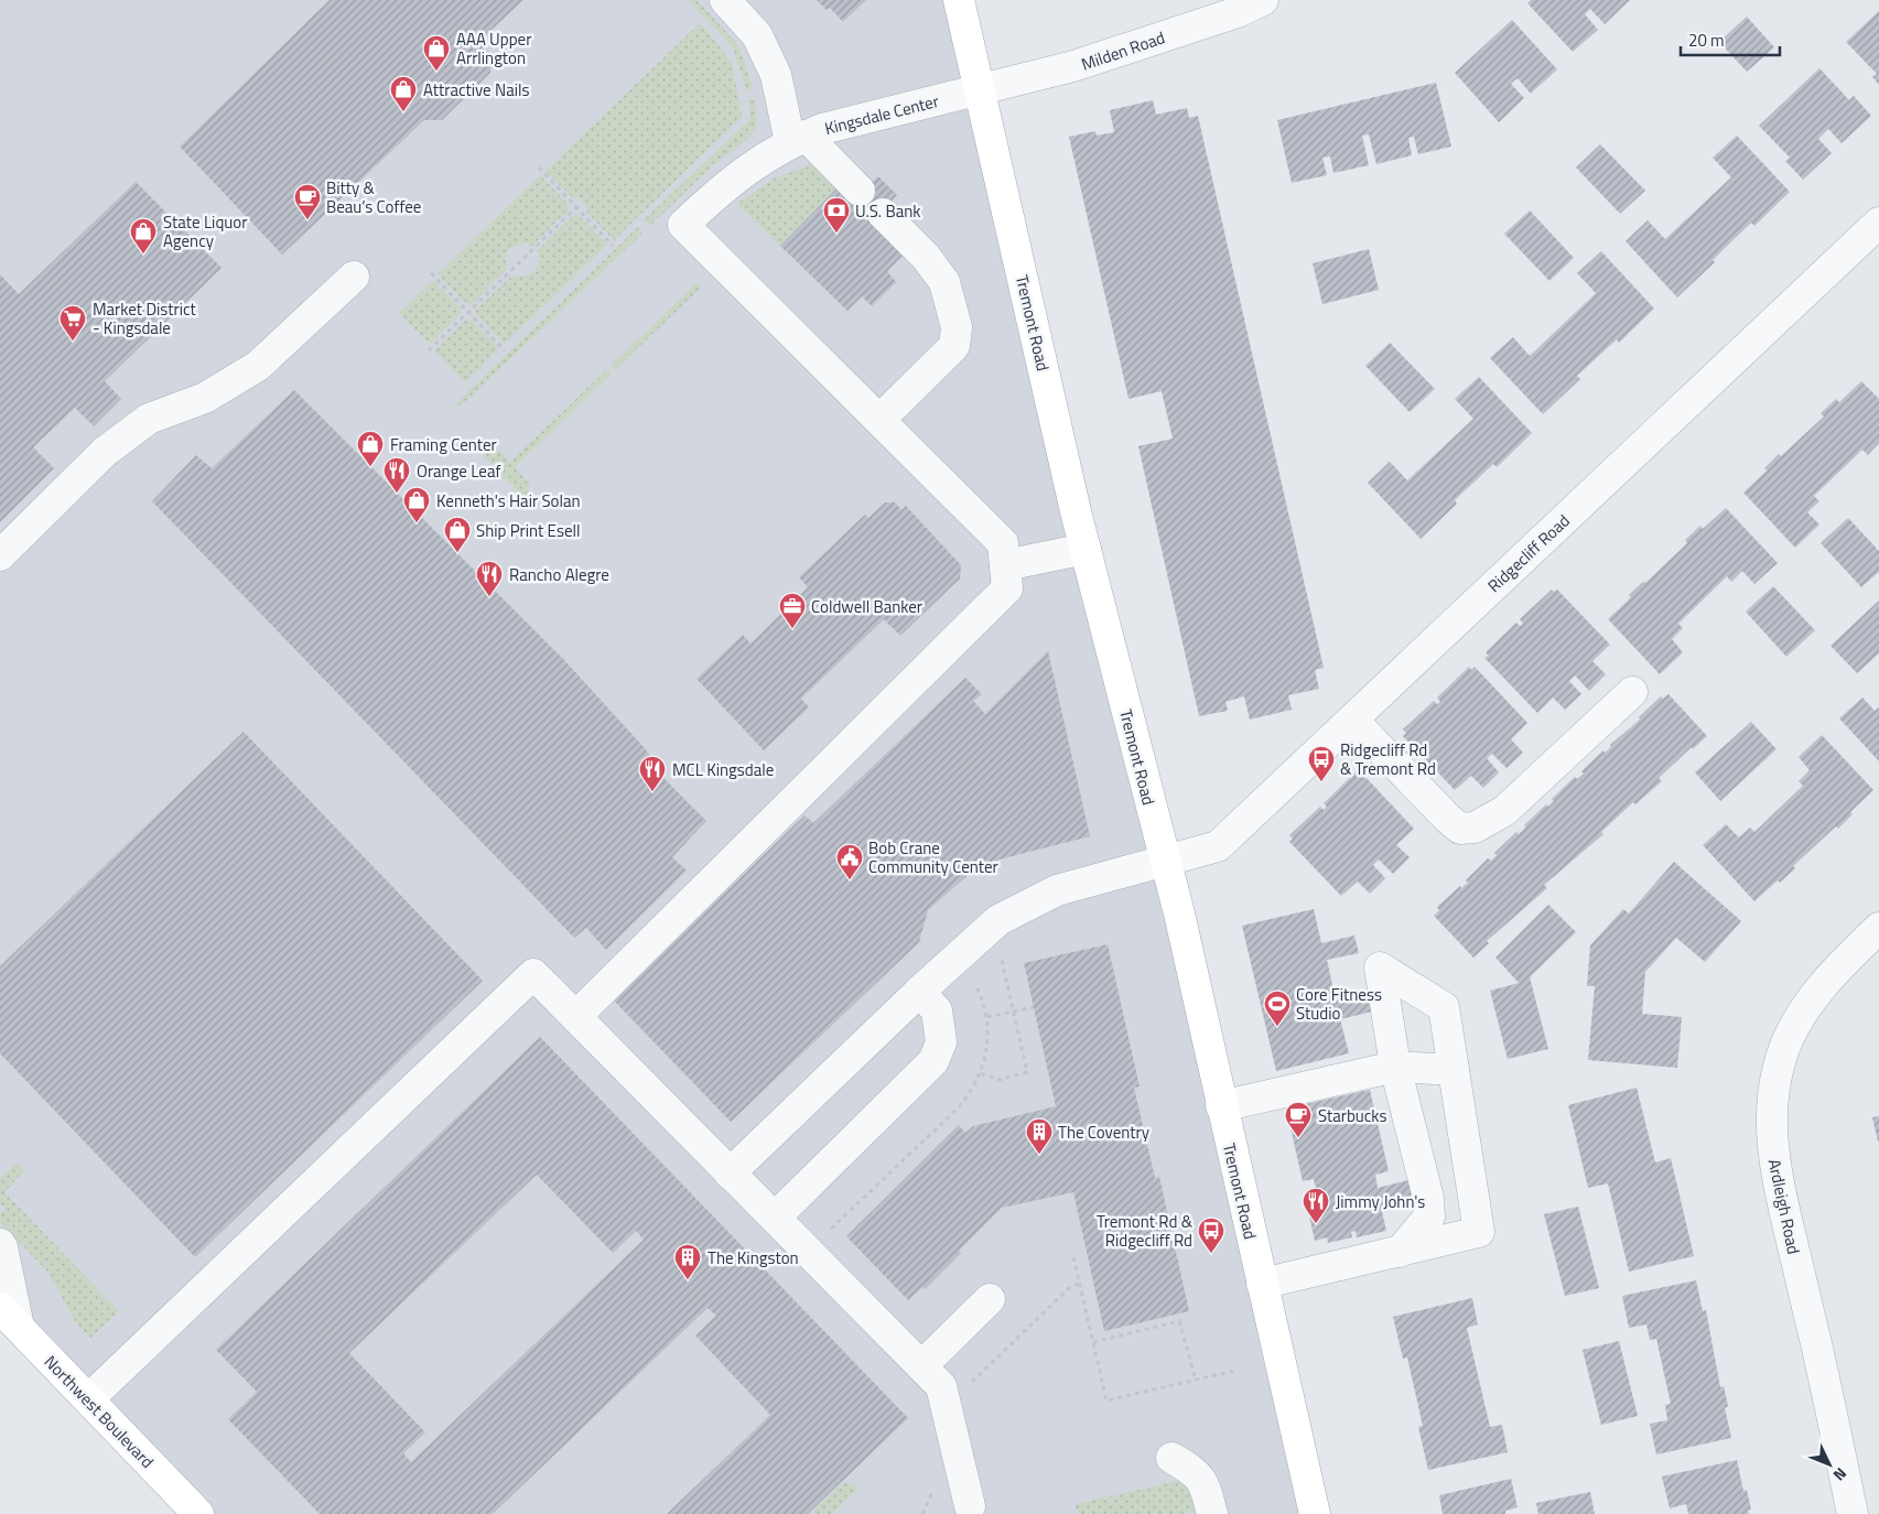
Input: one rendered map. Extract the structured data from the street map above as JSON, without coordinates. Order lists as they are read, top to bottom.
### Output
{
  "streets": {
    "main road": ["Tremont Road", "Northwest Boulevard"],
    "street": [
      "Milden Road",
      "Kingsdale Center",
      "Ridgecliff Road",
      "Ardleigh Road"
    ]
  },
  "crossings": [
    ["Milden Road", "Kingsdale Center"],
    ["Milden Road", "Tremont Road"],
    ["Kingsdale Center", "Tremont Road"],
    ["Tremont Road", "Ridgecliff Road"]
  ],
  "places": {
    "shop": [
      "AAA Upper Arrlington",
      "Attractive Nails",
      "State Liquor Agency",
      "Framing Center",
      "Kenneth's Hair Solan",
      "Ship Print Esell"
    ],
    "cafe": ["Bitty & Beau’s Coffee", "Starbucks"],
    "bank": ["U.S. Bank"],
    "supermarket": ["Market District - Kingsdale"],
    "restaurant": [
      "Orange Leaf",
      "Rancho Alegre",
      "MCL Kingsdale",
      "Jimmy John's"
    ],
    "office": ["Coldwell Banker"],
    "bus stop": ["Ridgecliff Rd & Tremont Rd", "Tremont Rd & Ridgecliff Rd"],
    "public building": ["Bob Crane Community Center"],
    "sports": ["Core Fitness Studio"],
    "building": ["The Coventry", "The Kingston"]
  },
  "scale_bar": "20 m",
  "north": "bottom right"
}
